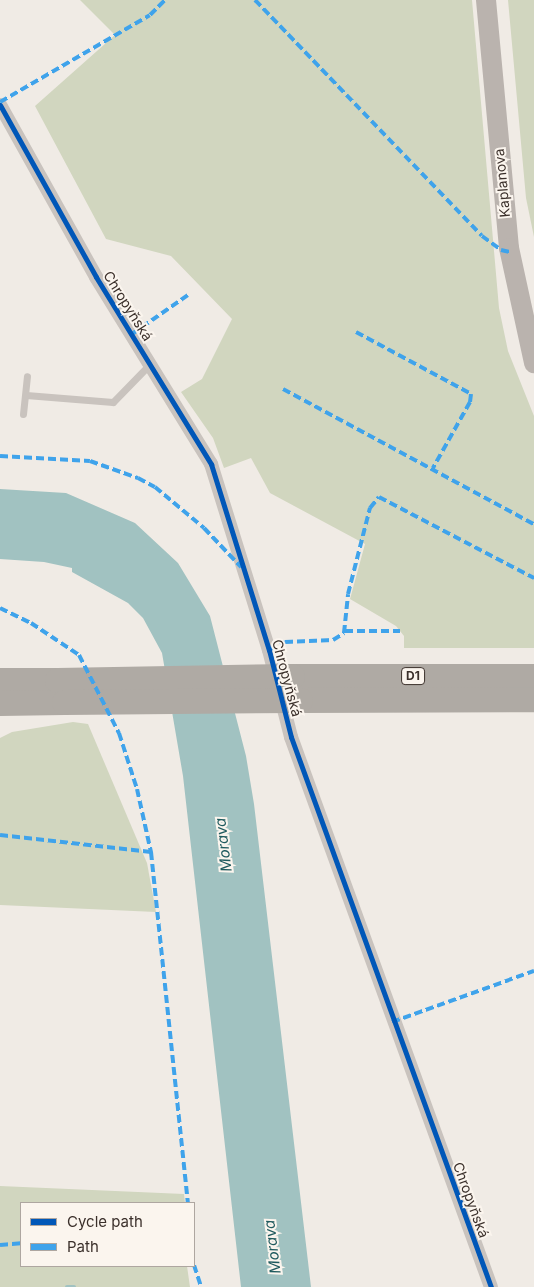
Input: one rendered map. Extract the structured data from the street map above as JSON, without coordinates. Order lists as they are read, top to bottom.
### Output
{
  "streets": {
    "highway": ["D1"],
    "main road": ["Kaplanova"],
    "street": ["Chropyňská"]
  },
  "water": ["Morava"],
  "legend": ["Cycle path", "Path"]
}
